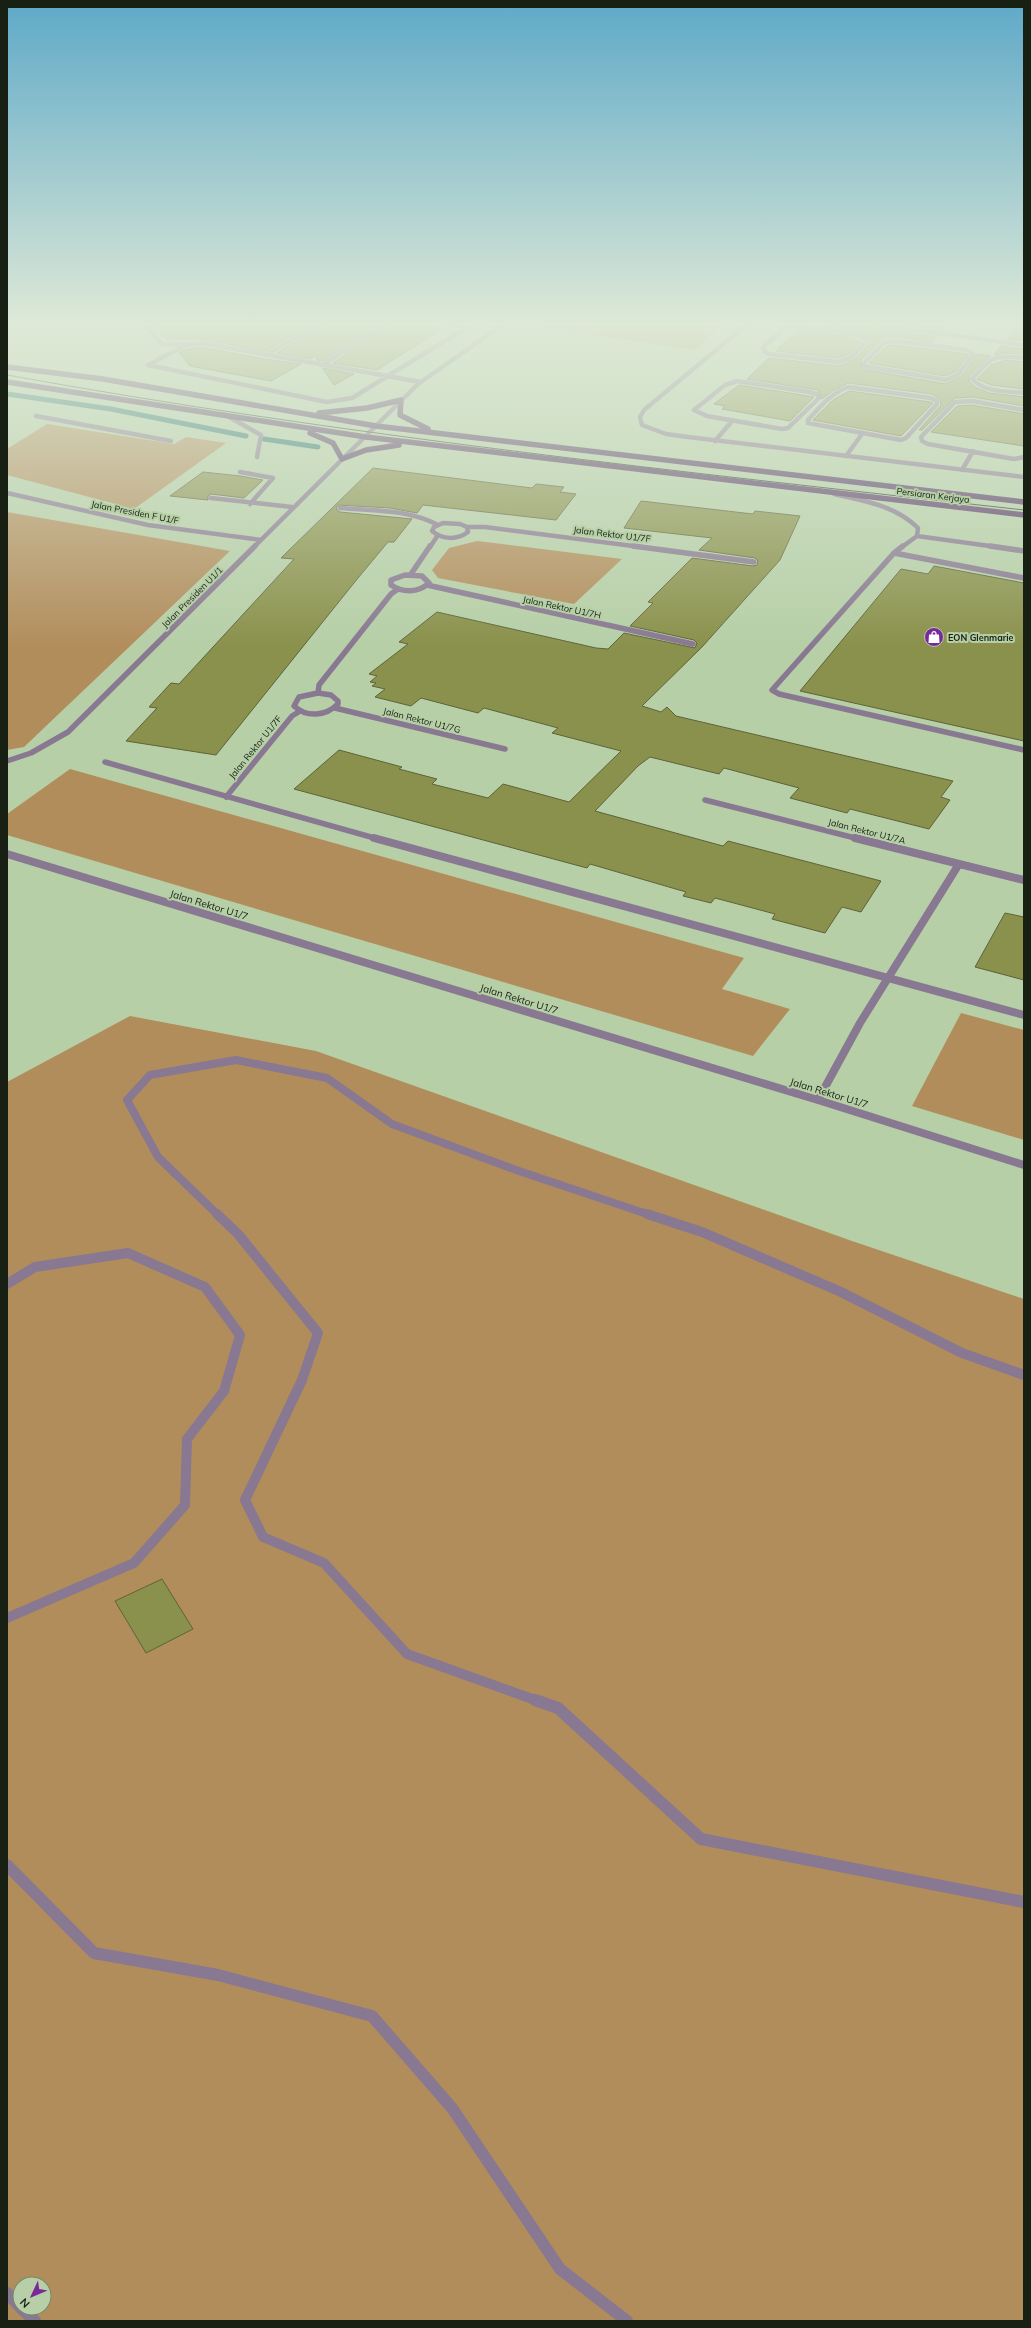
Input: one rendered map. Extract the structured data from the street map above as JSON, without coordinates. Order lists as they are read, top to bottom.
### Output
{
  "streets": {
    "main road": ["Persiaran Kerjaya"],
    "street": [
      "Jalan Presiden F U1/F",
      "Jalan Rektor U1/7F",
      "Jalan Presiden U1/1",
      "Jalan Rektor U1/7H",
      "Jalan Rektor U1/7G",
      "Jalan Rektor U1/7A",
      "Jalan Rektor U1/7"
    ]
  },
  "crossings": [
    ["Persiaran Kerjaya", "Jalan Presiden U1/1"],
    ["Jalan Presiden F U1/F", "Jalan Presiden U1/1"]
  ],
  "places": {
    "shop": ["EON Glenmarie"]
  },
  "north": "bottom left"
}
